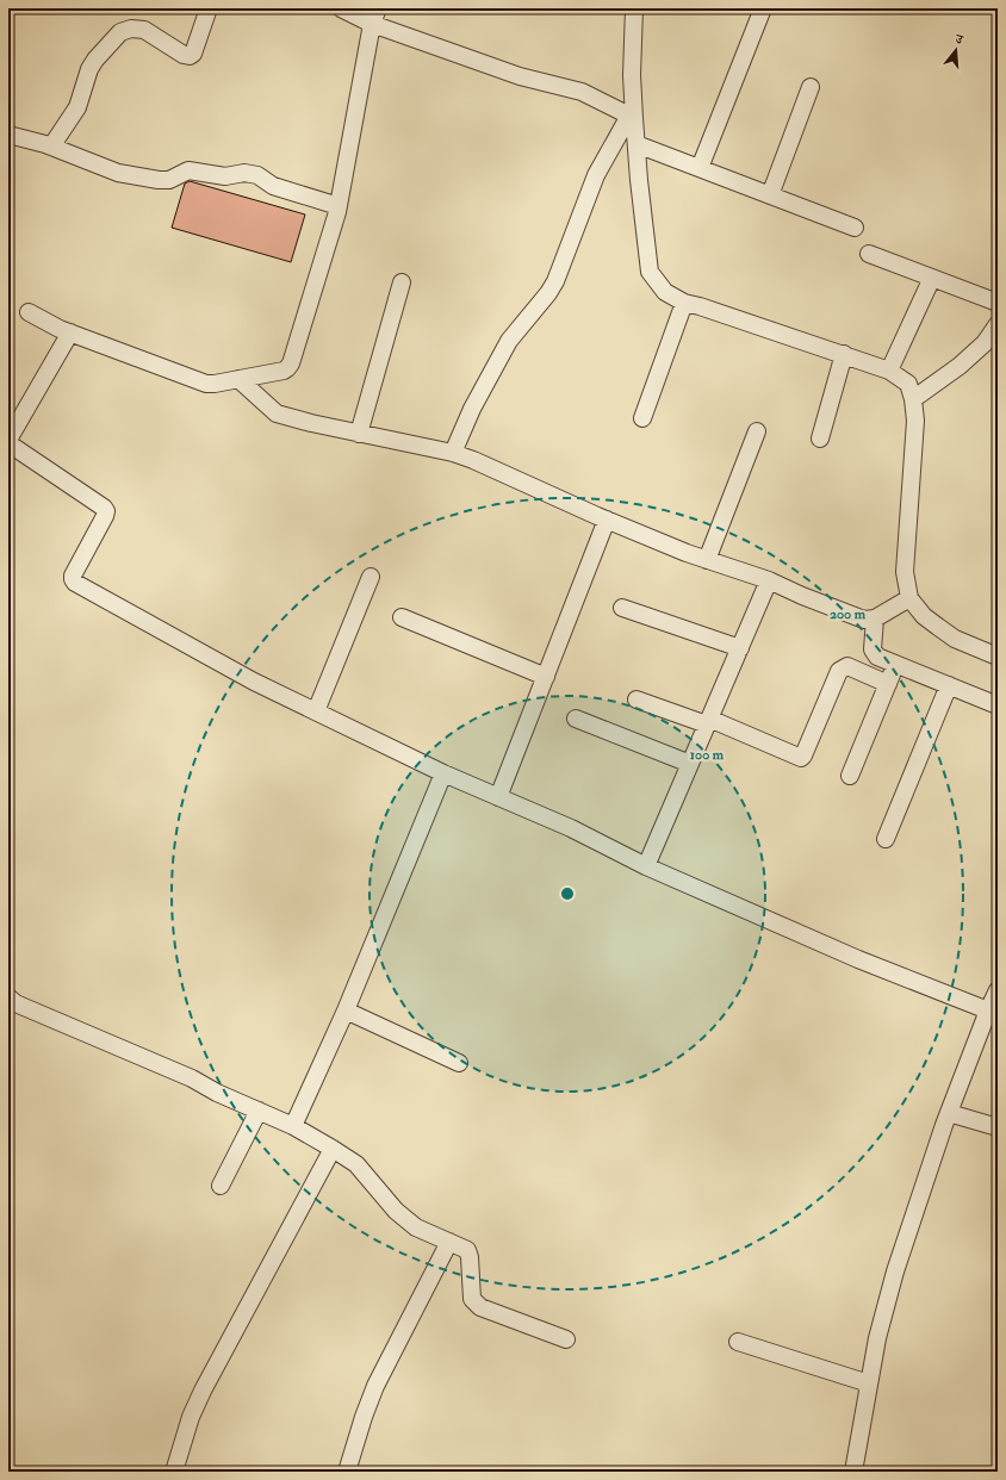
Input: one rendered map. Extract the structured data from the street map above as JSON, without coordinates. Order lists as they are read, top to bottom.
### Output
{
  "north": "top",
  "rings": ["200 m", "100 m"]
}
